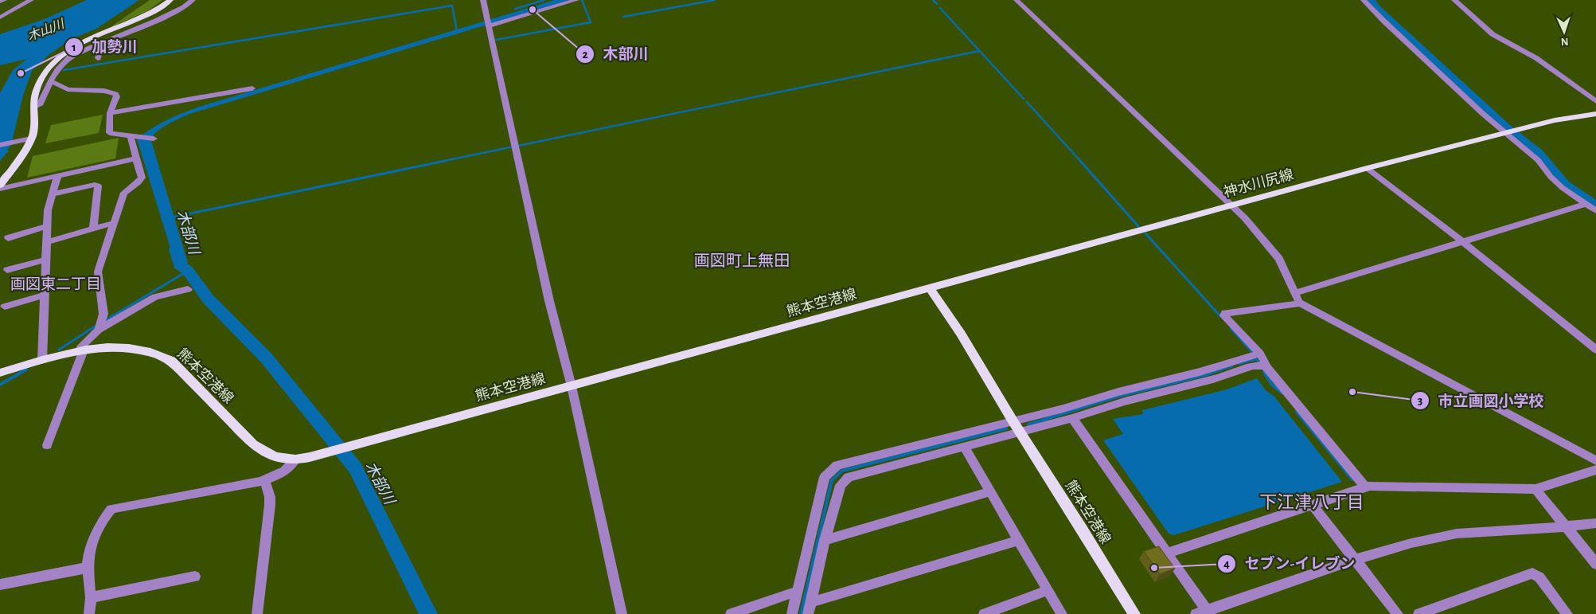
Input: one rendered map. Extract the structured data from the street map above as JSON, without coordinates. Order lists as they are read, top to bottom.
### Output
{
  "streets": {
    "main road": ["神水川尻線", "熊本空港線"]
  },
  "crossings": [
    ["神水川尻線", "熊本空港線"]
  ],
  "districts": ["画図町上無田", "画図東二丁目", "下江津八丁目"],
  "water": ["木山川", "木部川"],
  "places": [
    "木部川",
    "加勢川",
    "市立画図小学校",
    "セブン-イレブン"
  ],
  "north": "bottom"
}
